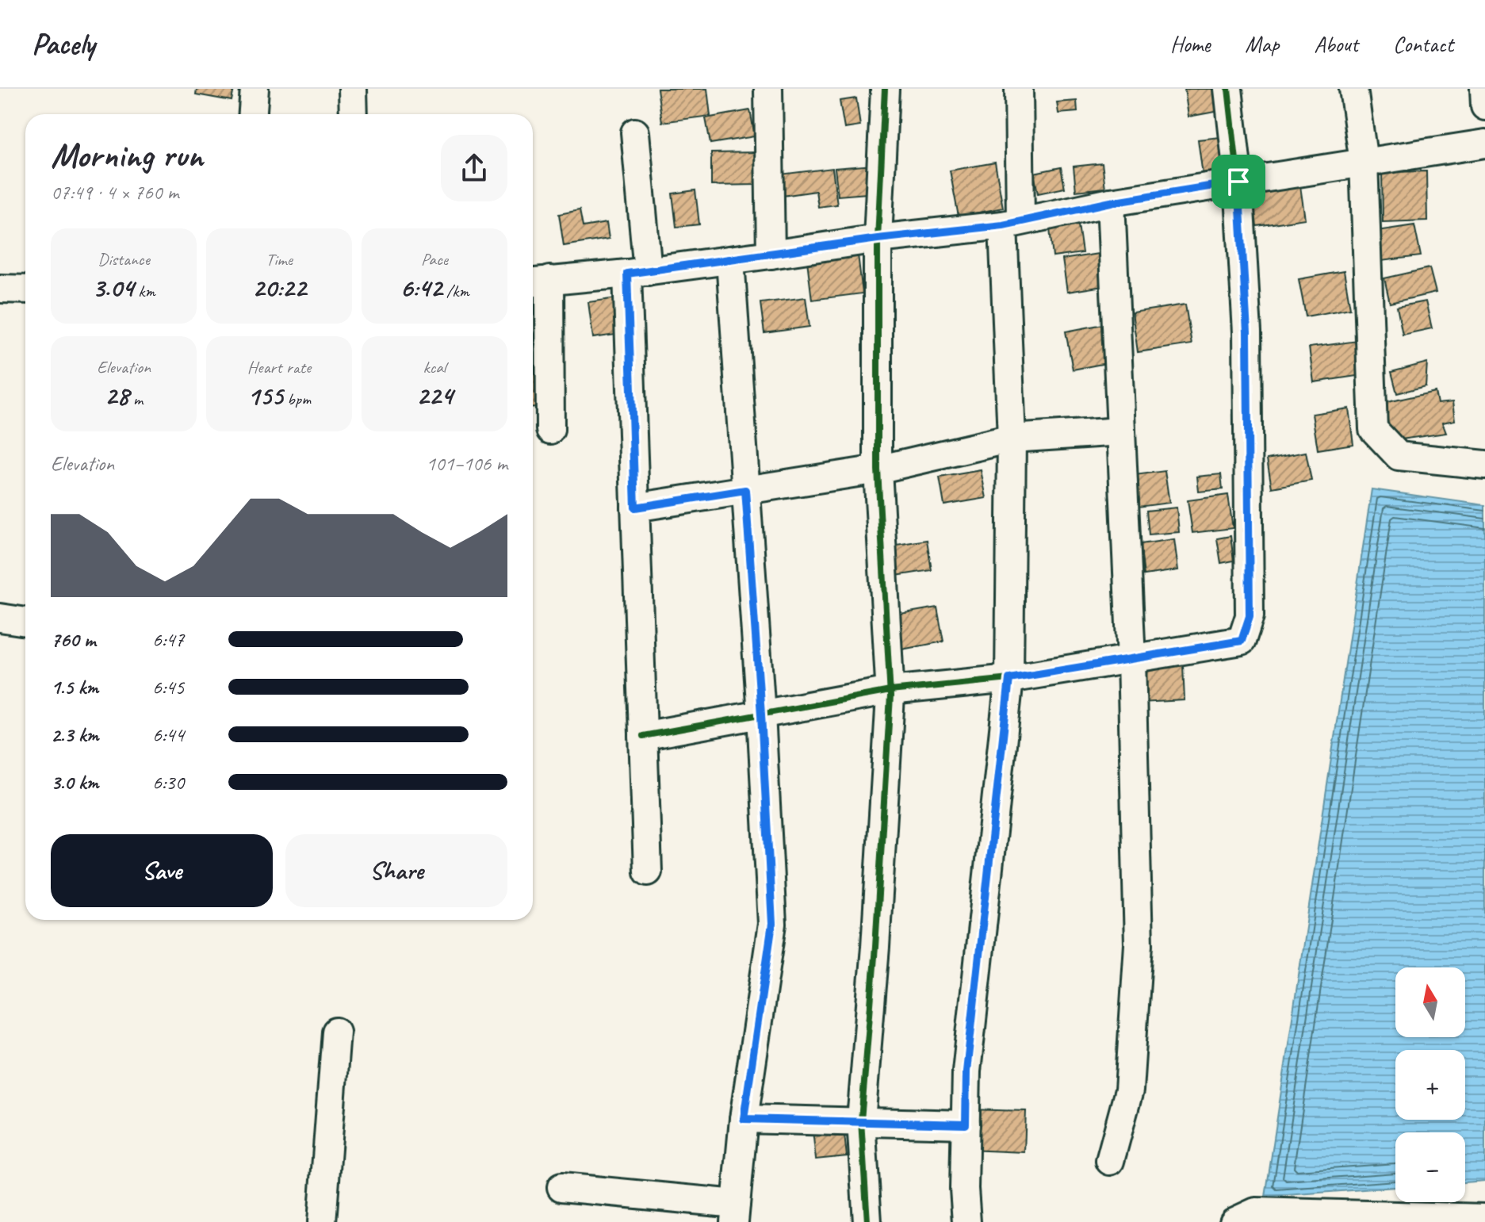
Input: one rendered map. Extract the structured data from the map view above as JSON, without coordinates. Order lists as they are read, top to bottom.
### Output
{
  "north": "top",
  "page": {
    "header": "Pacely",
    "nav": [
      "Home",
      "Map",
      "About",
      "Contact"
    ],
    "heading": ["Morning run", "07:49 · 4 × 760 m"],
    "stats": [
      ["Distance", "3.04 km"],
      ["Time", "20:22"],
      ["Pace", "6:42 /km"],
      ["Elevation", "28 m"],
      ["Heart rate", "155 bpm"],
      ["kcal", "224"]
    ],
    "chart": ["Elevation", "101–106 m"],
    "list": [
      {
        "name": "760 m",
        "note": "6:47"
      },
      {
        "name": "1.5 km",
        "note": "6:45"
      },
      {
        "name": "2.3 km",
        "note": "6:44"
      },
      {
        "name": "3.0 km",
        "note": "6:30"
      }
    ],
    "buttons": ["Save", "Share"],
    "map_buttons": ["+", "−"]
  }
}
